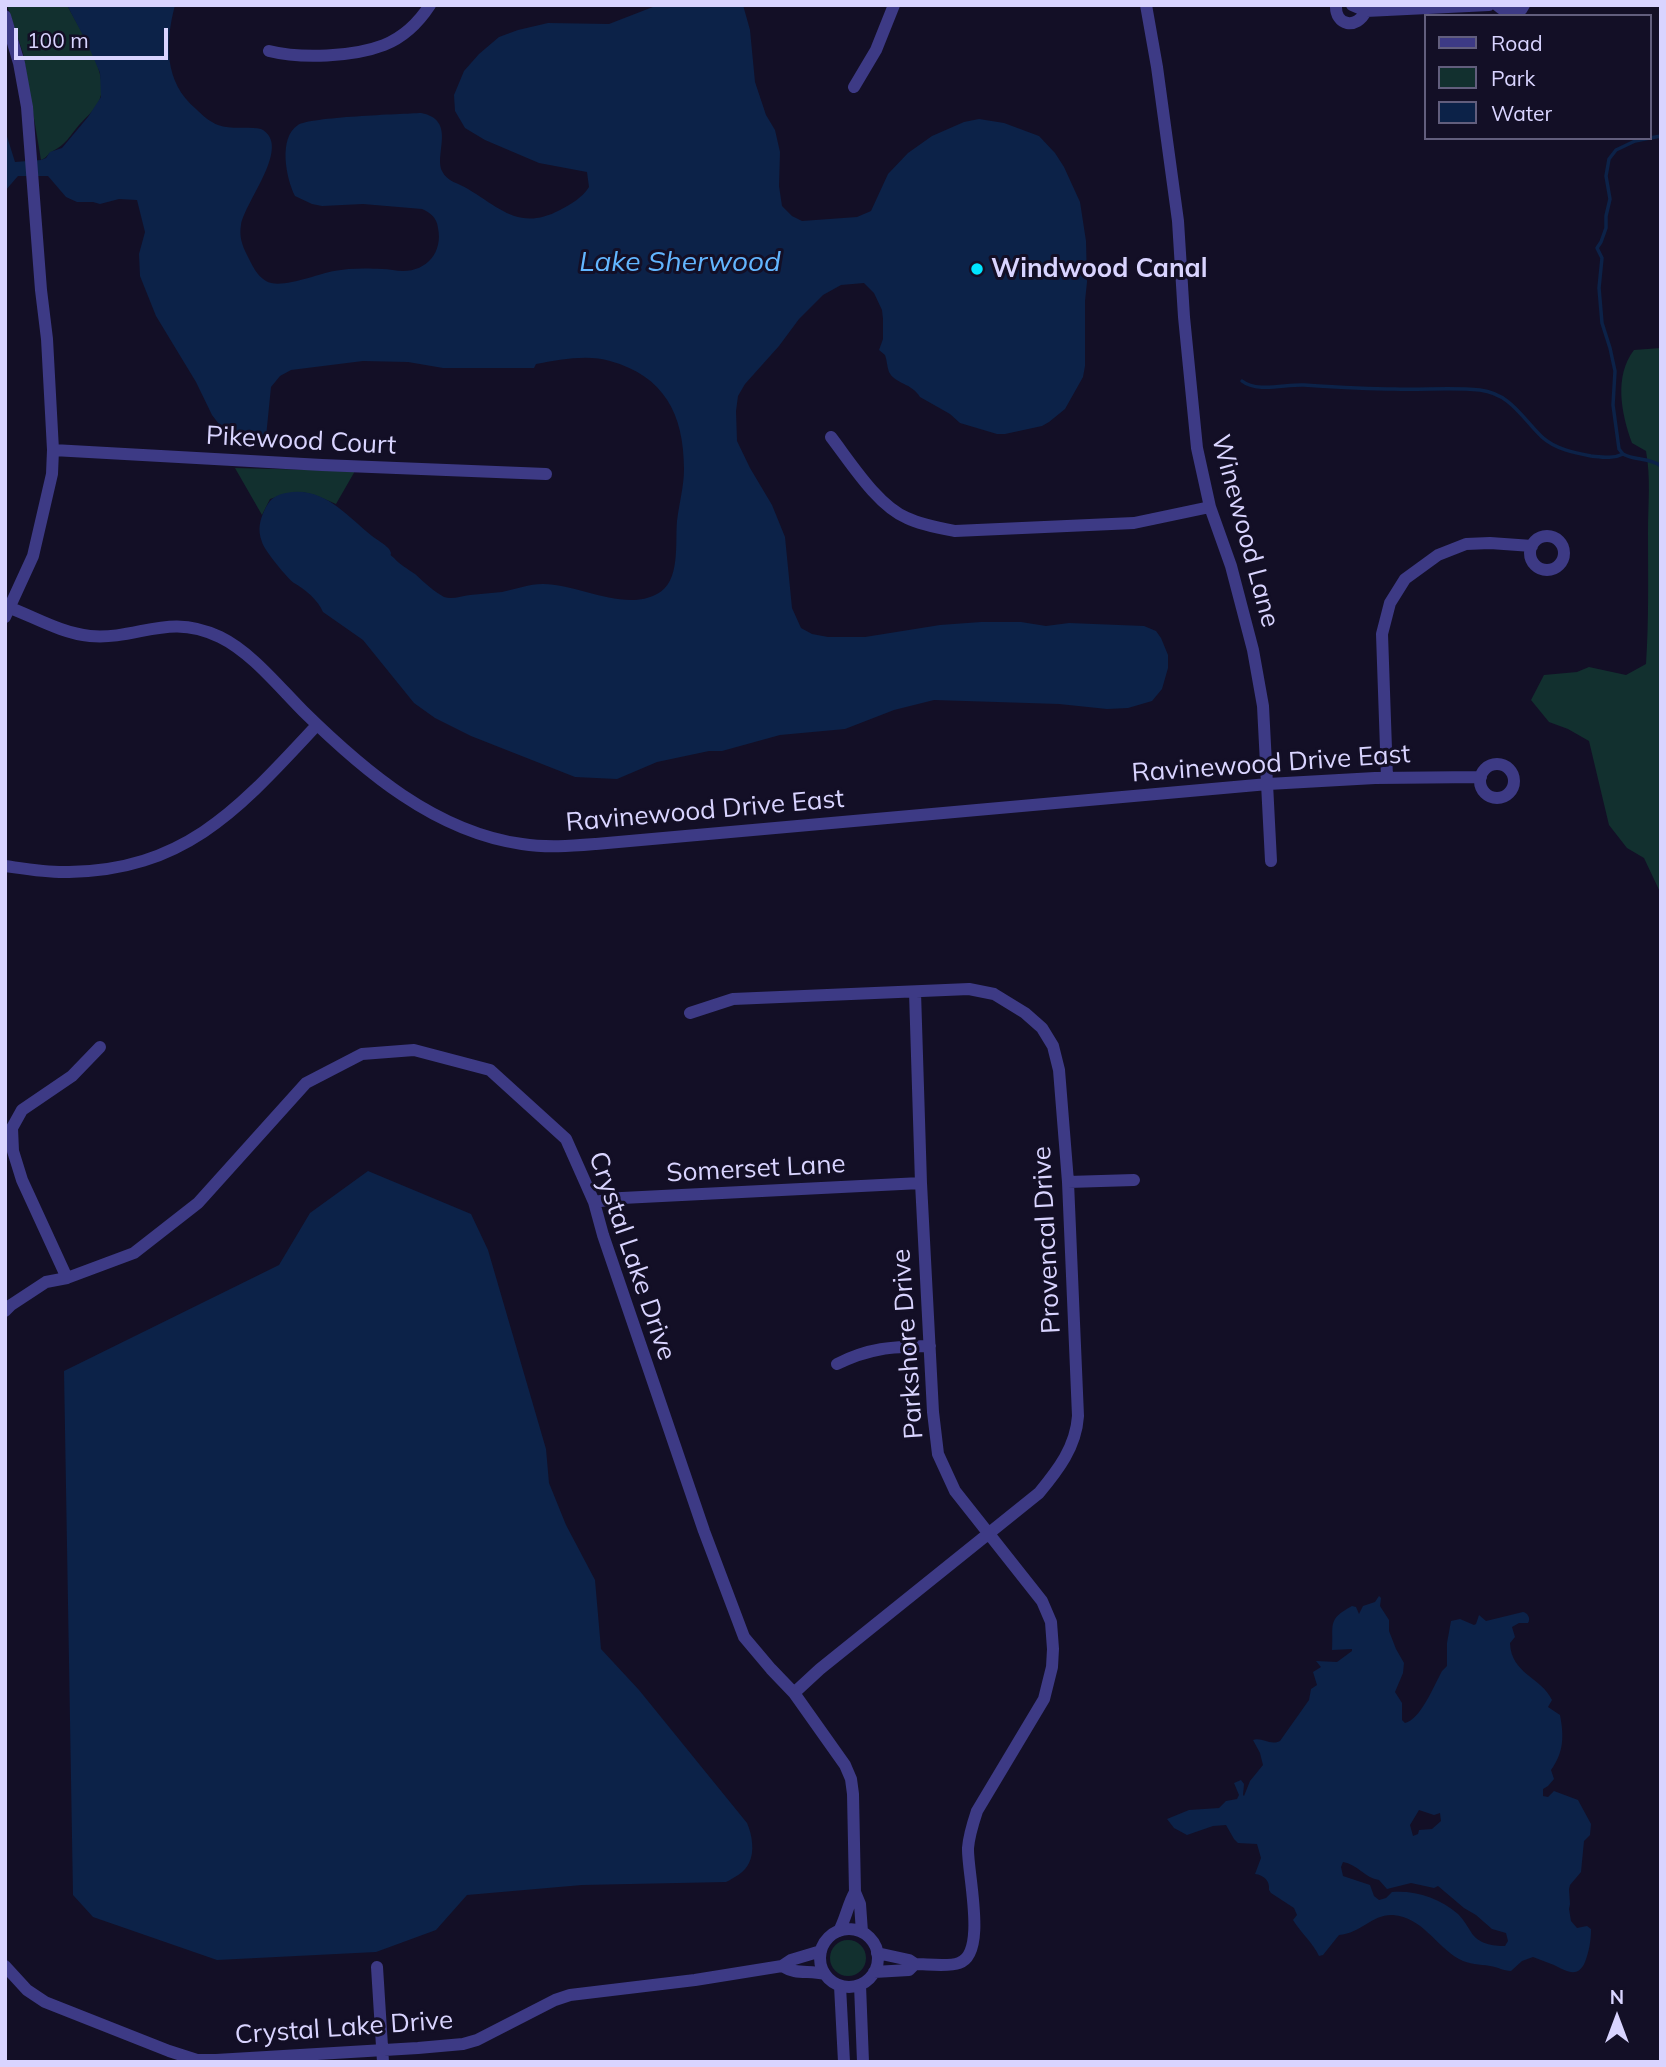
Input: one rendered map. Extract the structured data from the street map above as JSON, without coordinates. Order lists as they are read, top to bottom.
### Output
{
  "streets": {
    "street": [
      "Pikewood Court",
      "Winewood Lane",
      "Ravinewood Drive East",
      "Somerset Lane",
      "Provencal Drive",
      "Crystal Lake Drive",
      "Parkshore Drive"
    ]
  },
  "crossings": [
    ["Winewood Lane", "Ravinewood Drive East"],
    ["Somerset Lane", "Crystal Lake Drive"],
    ["Somerset Lane", "Parkshore Drive"],
    ["Provencal Drive", "Crystal Lake Drive"],
    ["Provencal Drive", "Parkshore Drive"],
    ["Crystal Lake Drive", "Parkshore Drive"]
  ],
  "water": ["Lake Sherwood"],
  "places": ["Windwood Canal"],
  "legend": ["Road", "Park", "Water"],
  "scale_bar": "100 m",
  "north": "top"
}
